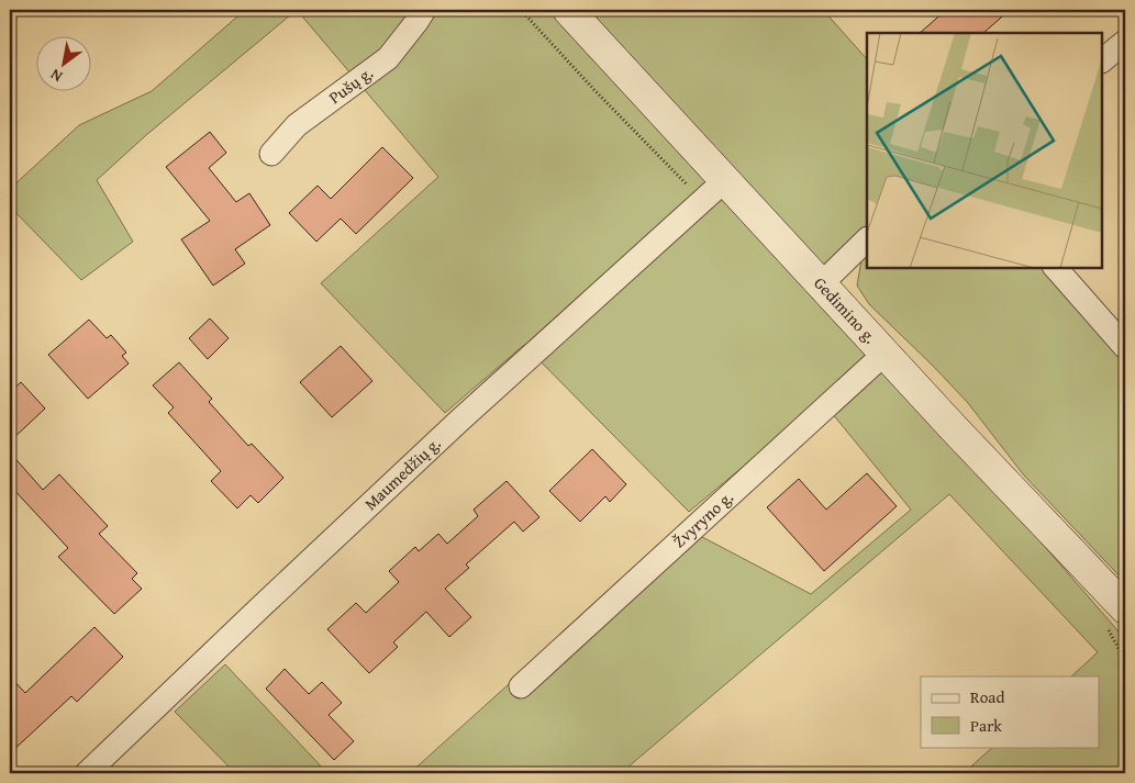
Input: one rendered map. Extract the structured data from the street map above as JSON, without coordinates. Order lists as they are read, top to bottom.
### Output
{
  "streets": {
    "main road": ["Gedimino g."],
    "street": ["Pušų g.", "Maumedžių g.", "Žvyryno g."]
  },
  "crossings": [
    ["Gedimino g.", "Maumedžių g."],
    ["Gedimino g.", "Žvyryno g."]
  ],
  "legend": ["Road", "Park"],
  "north": "bottom left"
}
